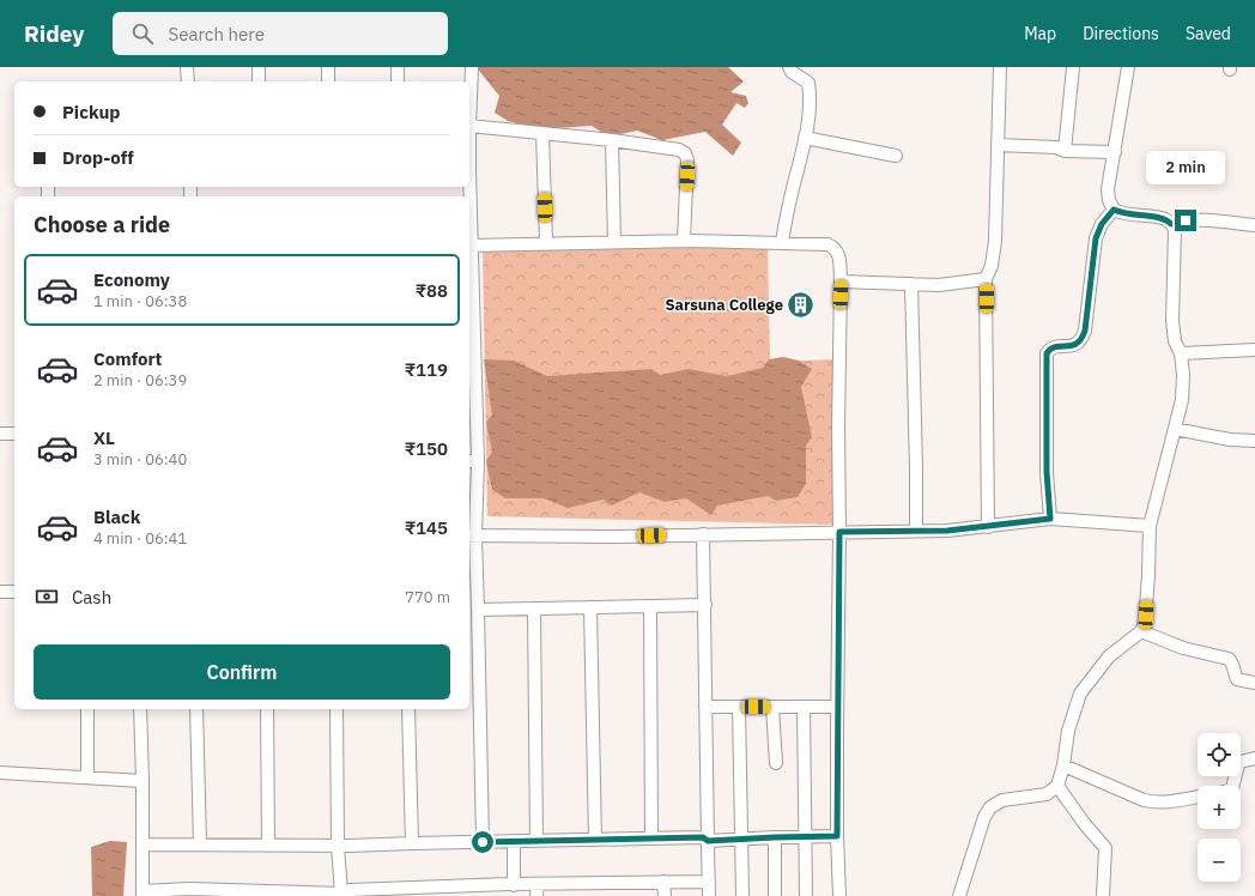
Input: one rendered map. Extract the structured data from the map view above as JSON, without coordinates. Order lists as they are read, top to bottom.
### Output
{
  "places": {
    "building": ["Sarsuna College"]
  },
  "page": {
    "header": "Ridey",
    "search": "Search here",
    "nav": ["Map", "Directions", "Saved"],
    "banner": ["Pickup", "Drop-off"],
    "bubble": "2 min",
    "heading": "Choose a ride",
    "list": [
      {
        "name": "Economy",
        "note": "1 min · 06:38",
        "value": "₹88"
      },
      {
        "name": "Comfort",
        "note": "2 min · 06:39",
        "value": "₹119"
      },
      {
        "name": "XL",
        "note": "3 min · 06:40",
        "value": "₹150"
      },
      {
        "name": "Black",
        "note": "4 min · 06:41",
        "value": "₹145"
      }
    ],
    "pay": ["Cash", "770 m"],
    "buttons": "Confirm",
    "map_buttons": ["+", "−"]
  }
}
